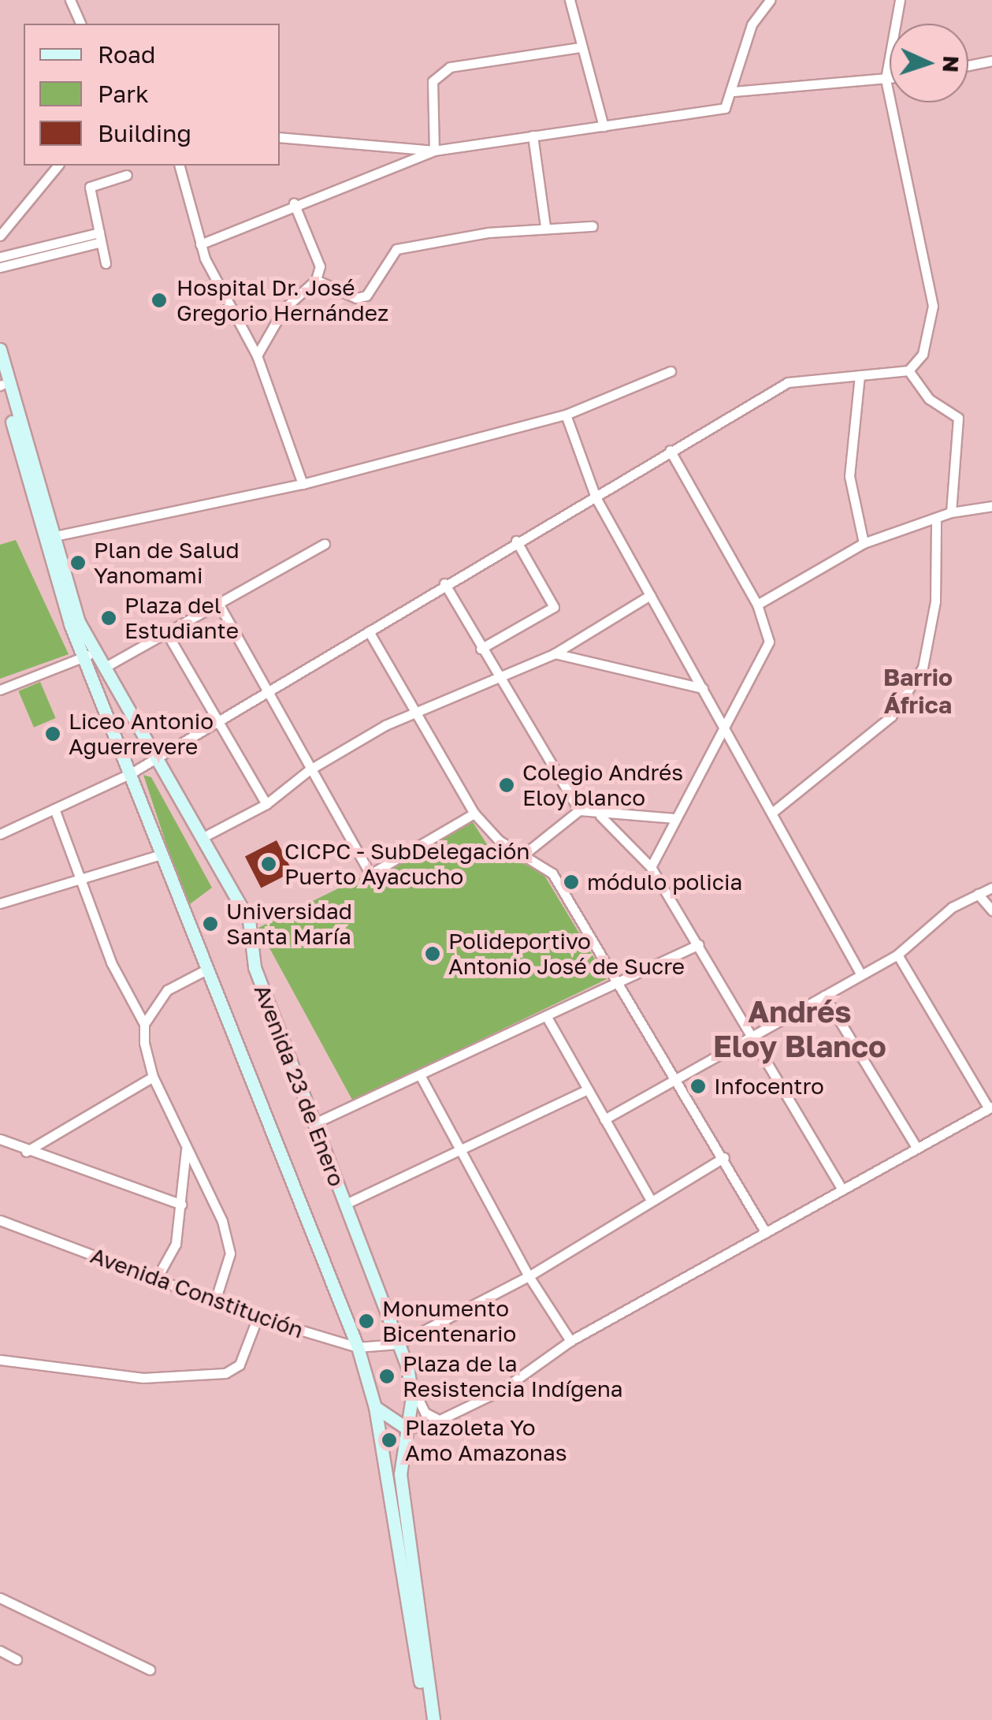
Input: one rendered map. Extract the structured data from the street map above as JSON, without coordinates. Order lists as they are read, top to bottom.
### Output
{
  "streets": {
    "main road": ["Avenida 23 de Enero"],
    "street": ["Avenida Constitución"]
  },
  "crossings": [
    ["Avenida 23 de Enero", "Avenida Constitución"]
  ],
  "districts": ["Barrio África", "Andrés Eloy Blanco"],
  "places": [
    "Hospital Dr. José Gregorio Hernández",
    "Plan de Salud Yanomami",
    "Plaza del Estudiante",
    "Liceo Antonio Aguerrevere",
    "Colegio Andrés Eloy blanco",
    "CICPC - SubDelegación Puerto Ayacucho",
    "módulo policia",
    "Universidad Santa María",
    "Polideportivo Antonio José de Sucre",
    "Infocentro",
    "Monumento Bicentenario",
    "Plaza de la Resistencia Indígena",
    "Plazoleta Yo Amo Amazonas"
  ],
  "legend": ["Road", "Park", "Building"],
  "north": "right"
}
